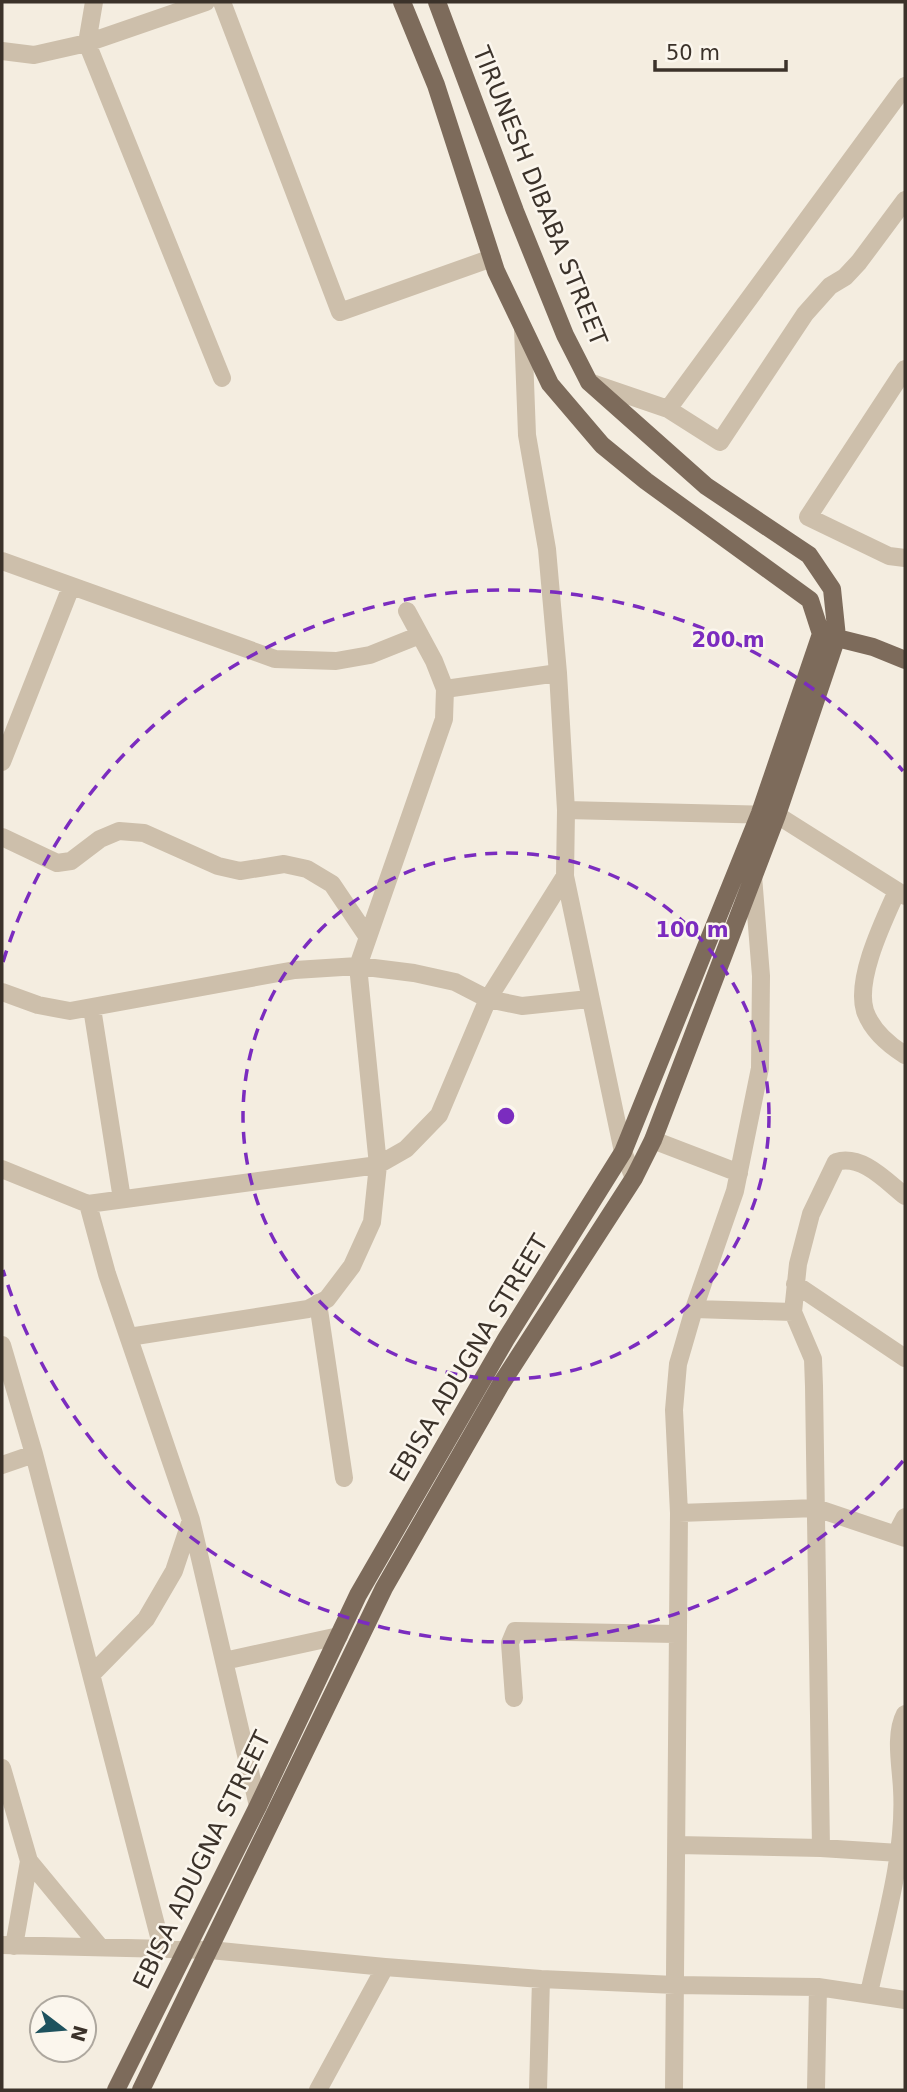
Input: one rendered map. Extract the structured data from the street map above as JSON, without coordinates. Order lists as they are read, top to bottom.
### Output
{
  "streets": {
    "main road": ["TIRUNESH DIBABA STREET", "EBISA ADUGNA STREET"]
  },
  "crossings": [
    ["TIRUNESH DIBABA STREET", "EBISA ADUGNA STREET"]
  ],
  "scale_bar": "50 m",
  "north": "right",
  "rings": ["200 m", "100 m"]
}
